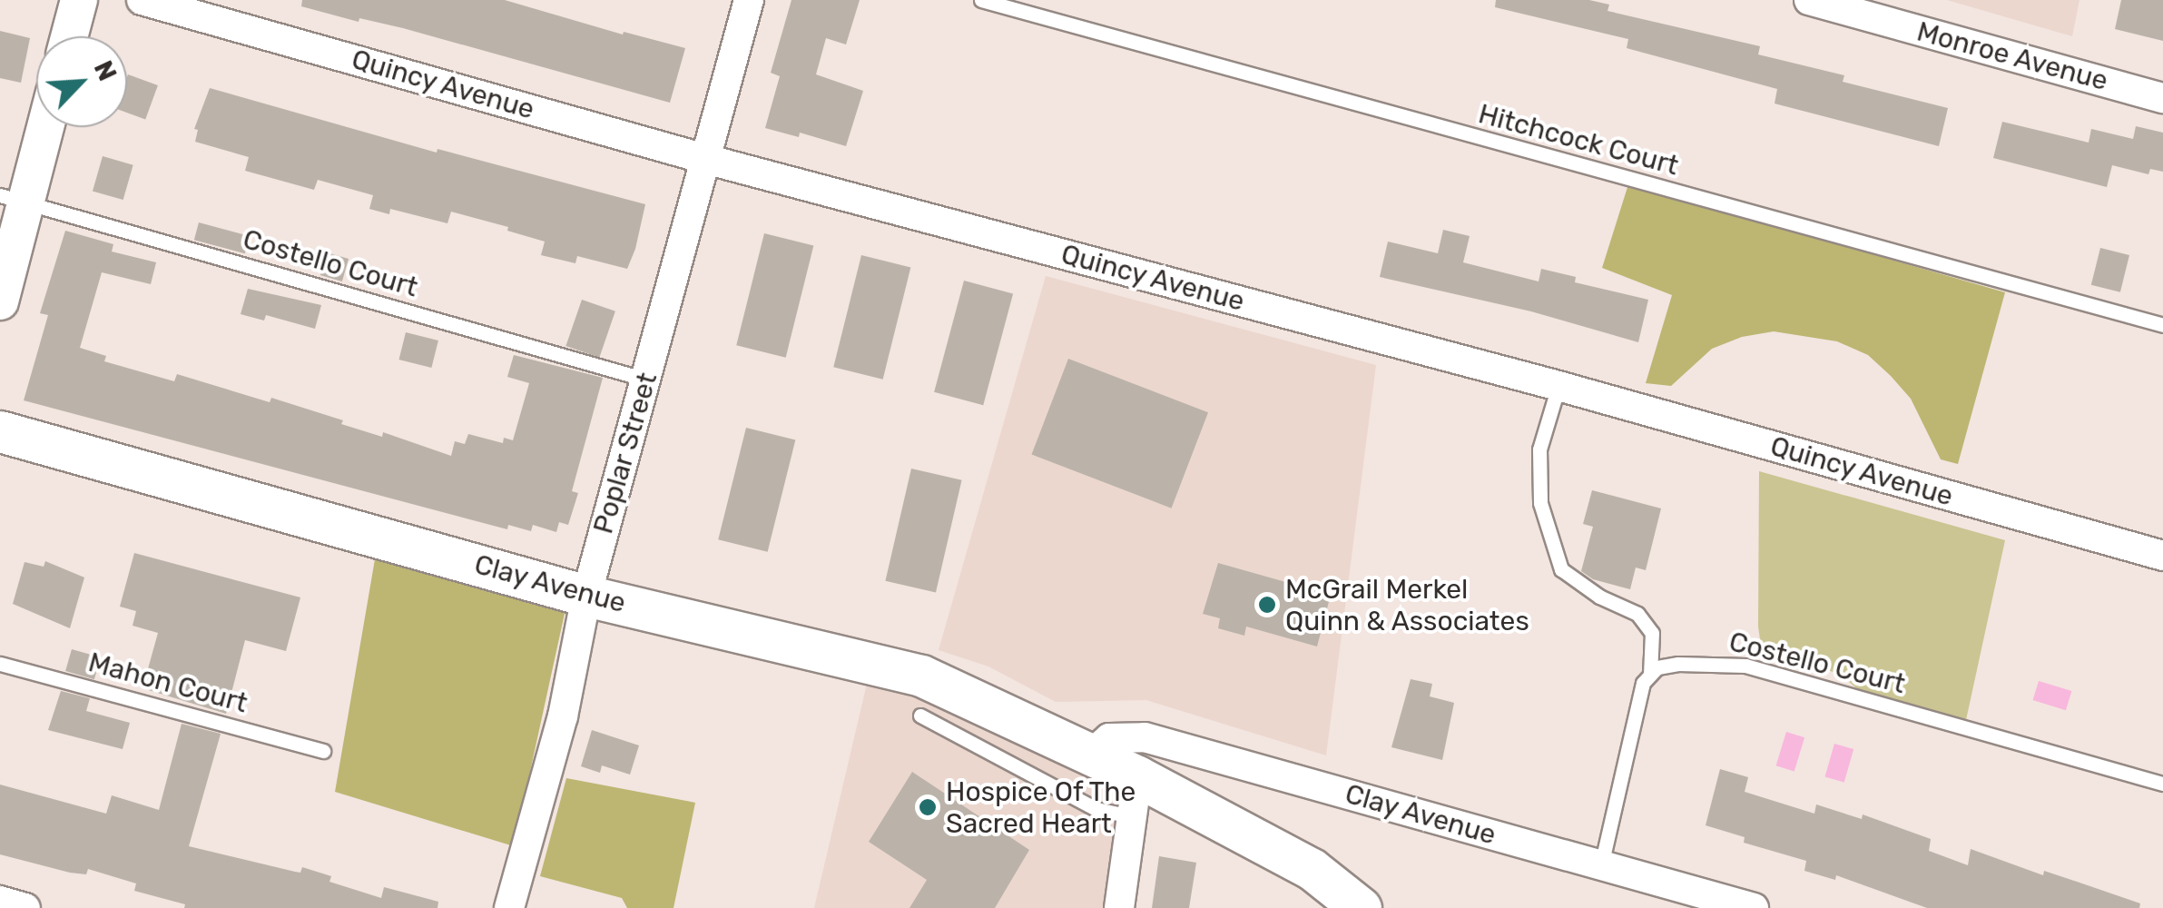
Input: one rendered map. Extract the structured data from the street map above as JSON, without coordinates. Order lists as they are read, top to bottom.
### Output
{
  "streets": {
    "main road": ["Clay Avenue"],
    "street": ["Monroe Avenue", "Quincy Avenue", "Poplar Street"],
    "lane": ["Hitchcock Court", "Costello Court", "Mahon Court"]
  },
  "crossings": [
    ["Quincy Avenue", "Poplar Street"],
    ["Costello Court", "Poplar Street"],
    ["Poplar Street", "Clay Avenue"]
  ],
  "places": ["McGrail Merkel Quinn & Associates", "Hospice Of The Sacred Heart"],
  "north": "top right"
}
